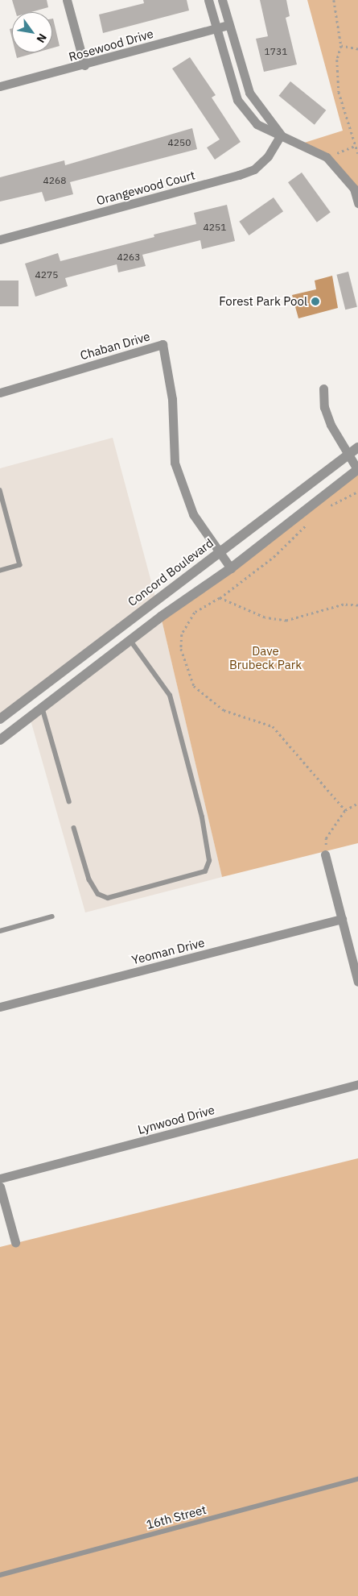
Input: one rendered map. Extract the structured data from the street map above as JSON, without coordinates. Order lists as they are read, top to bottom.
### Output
{
  "streets": {
    "street": [
      "Rosewood Drive",
      "Orangewood Court",
      "Chaban Drive",
      "Concord Boulevard",
      "Yeoman Drive",
      "Lynwood Drive"
    ],
    "lane": ["16th Street"]
  },
  "crossings": [
    ["Chaban Drive", "Concord Boulevard"]
  ],
  "parks": ["Dave Brubeck Park"],
  "places": ["Forest Park Pool"],
  "house_numbers": [
    "1731",
    "4250",
    "4268",
    "4251",
    "4263",
    "4275"
  ],
  "north": "bottom right"
}
